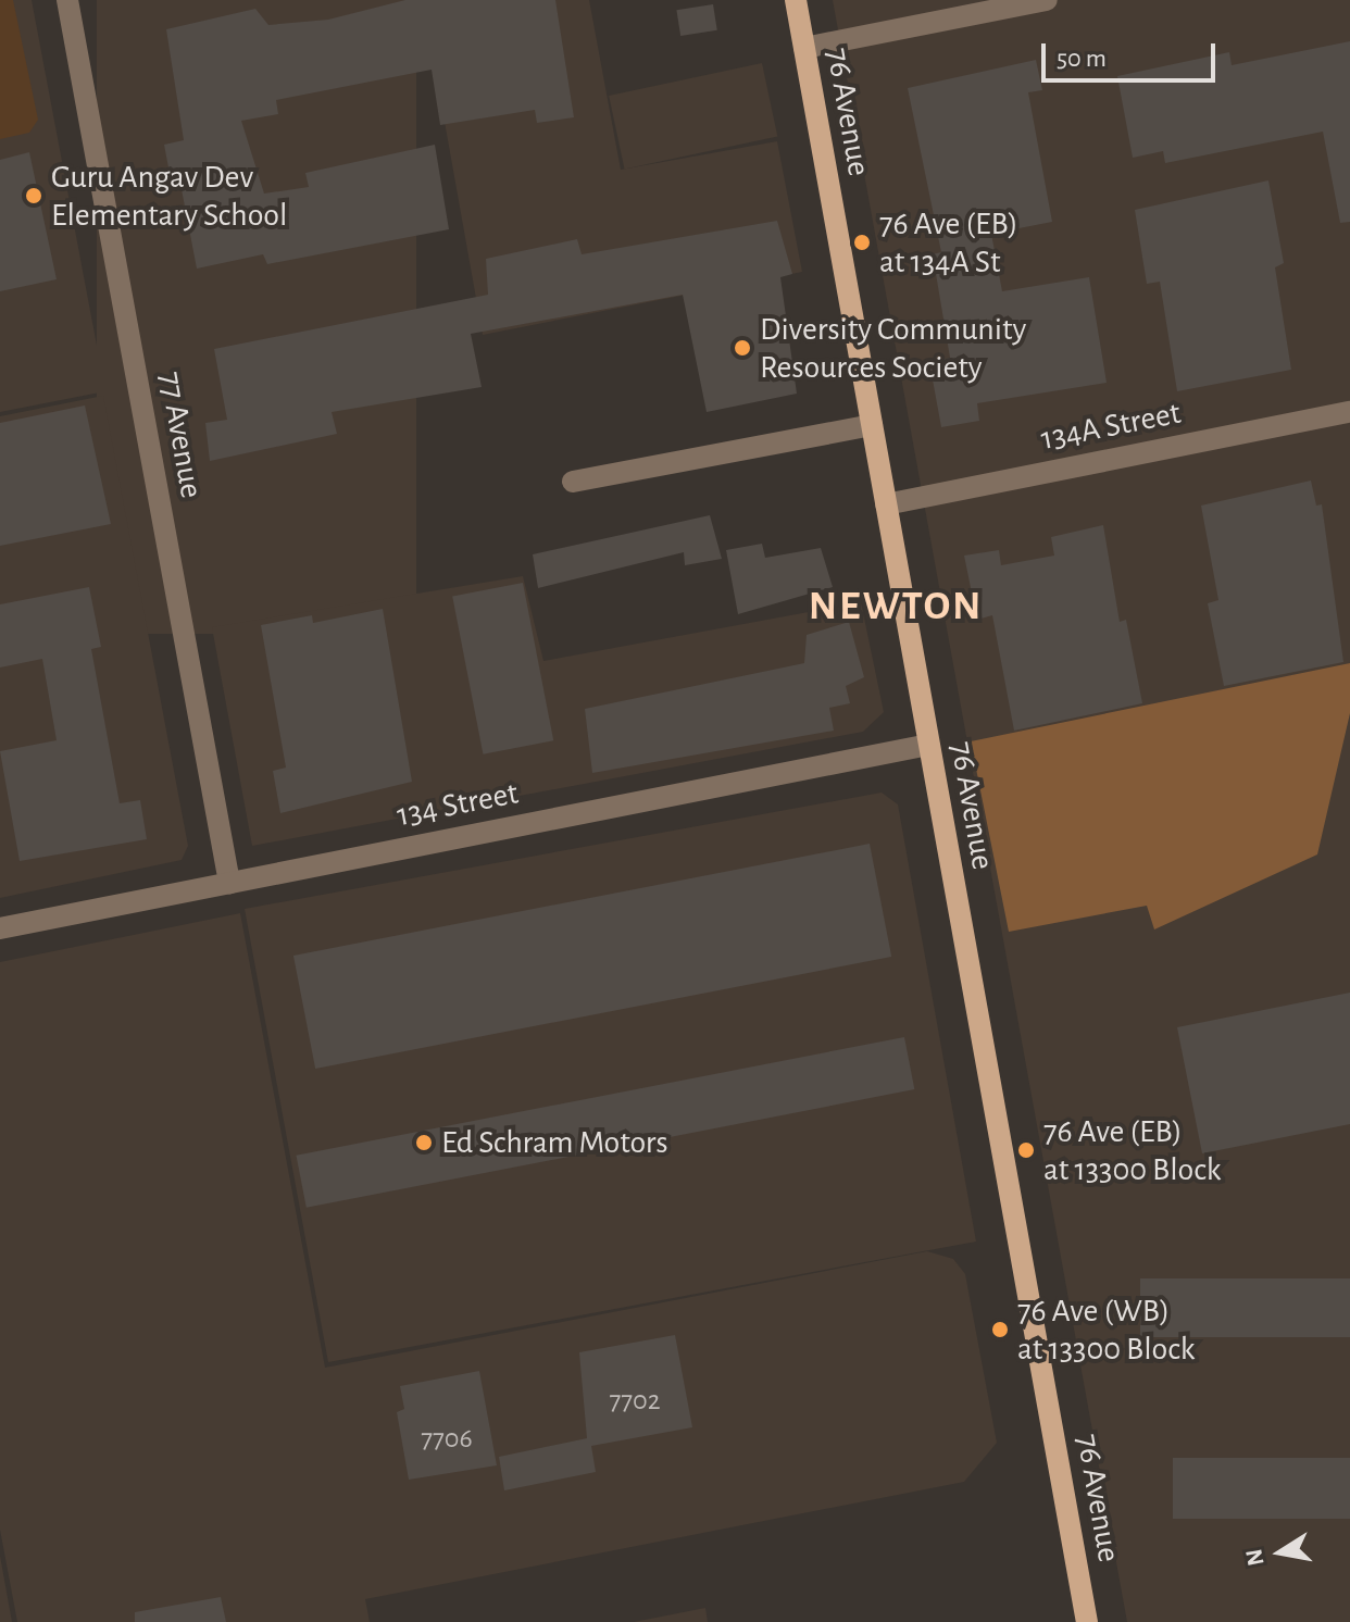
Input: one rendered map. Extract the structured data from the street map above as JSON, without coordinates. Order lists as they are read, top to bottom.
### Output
{
  "streets": {
    "main road": ["76 Avenue"],
    "street": ["134A Street", "77 Avenue", "134 Street"]
  },
  "crossings": [
    ["76 Avenue", "134A Street"],
    ["76 Avenue", "134 Street"],
    ["77 Avenue", "134 Street"]
  ],
  "districts": ["NEWTON"],
  "places": [
    "Guru Angav Dev Elementary School",
    "76 Ave (EB) at 134A St",
    "Diversity Community Resources Society",
    "Ed Schram Motors",
    "76 Ave (EB) at 13300 Block",
    "76 Ave (WB) at 13300 Block"
  ],
  "house_numbers": ["7702", "7706"],
  "scale_bar": "50 m",
  "north": "left"
}
